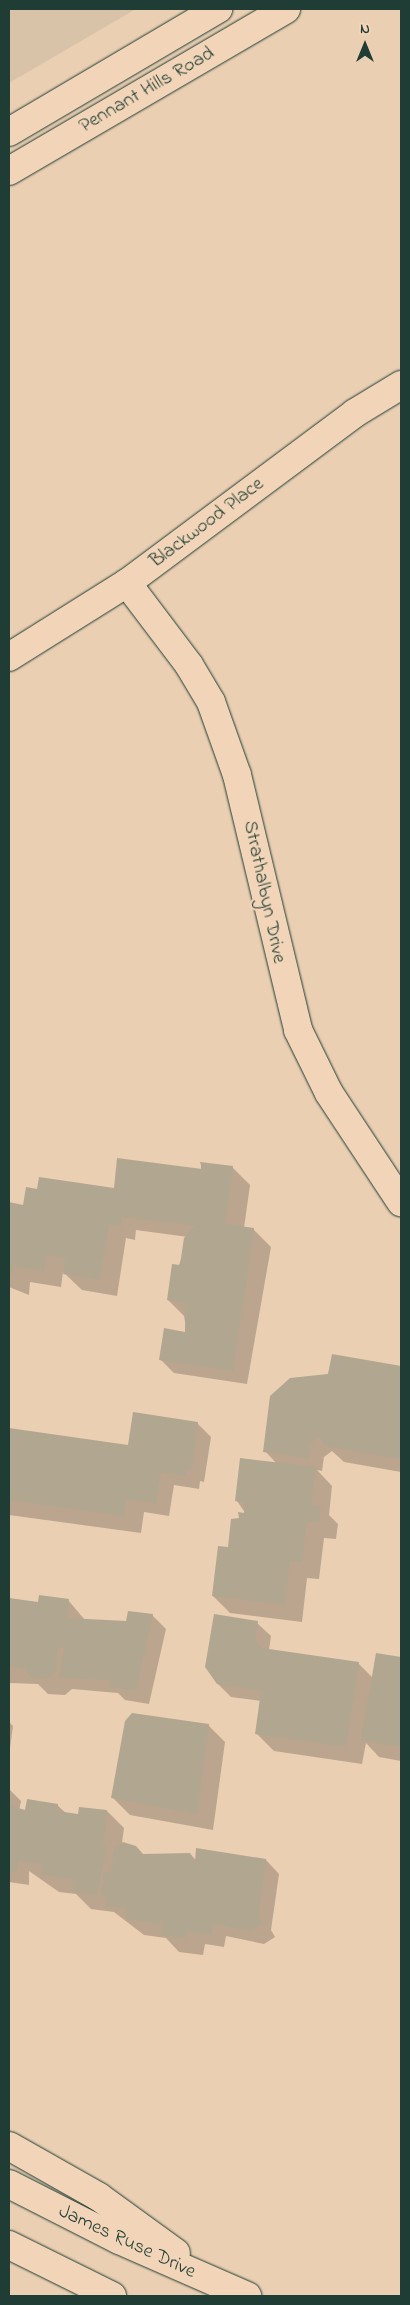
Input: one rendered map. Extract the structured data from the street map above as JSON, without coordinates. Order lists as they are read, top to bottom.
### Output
{
  "streets": {
    "main road": [
      "Pennant Hills Road",
      "Blackwood Place",
      "Strathalbyn Drive",
      "James Ruse Drive"
    ]
  },
  "crossings": [
    ["Blackwood Place", "Strathalbyn Drive"]
  ],
  "north": "top"
}
